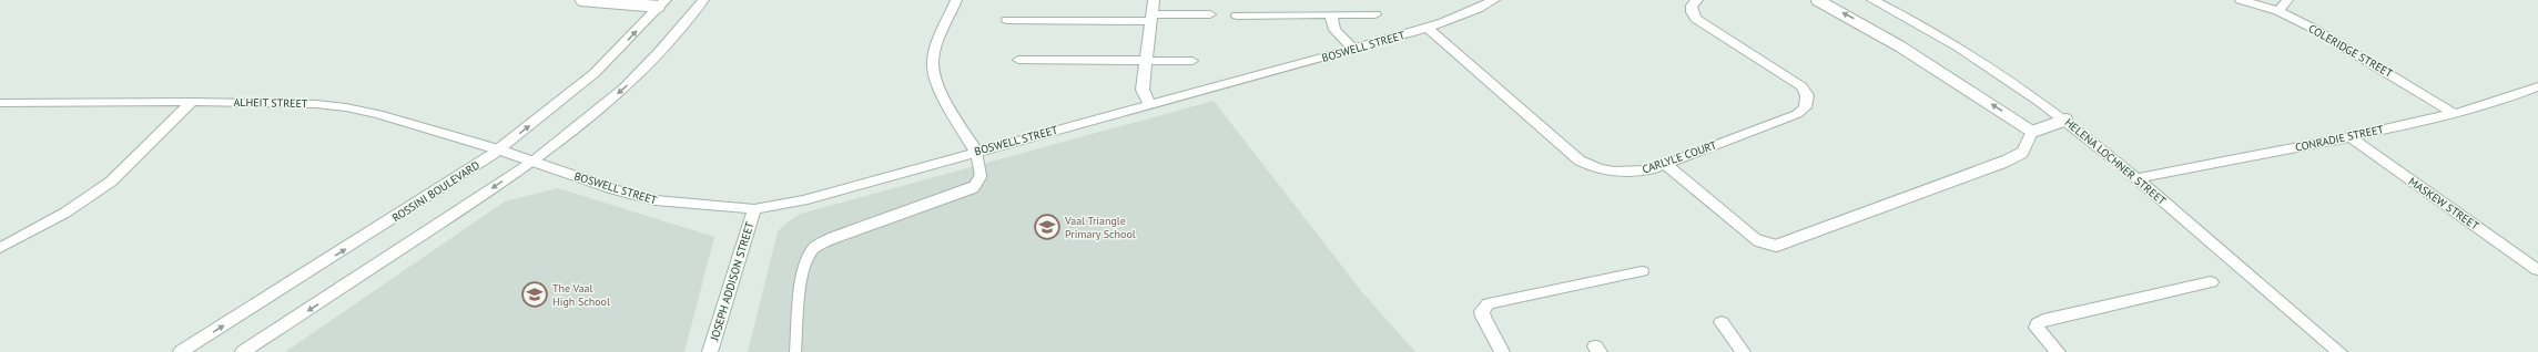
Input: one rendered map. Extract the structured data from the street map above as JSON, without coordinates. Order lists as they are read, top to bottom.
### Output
{
  "streets": {
    "street": [
      "BOSWELL STREET",
      "COLERIDGE STREET",
      "ALHEIT STREET",
      "CONRADIE STREET",
      "CARLYLE COURT",
      "HELENA LOCHNER STREET",
      "ROSSINI BOULEVARD",
      "MASKEW STREET",
      "JOSEPH ADDISON STREET"
    ]
  },
  "crossings": [
    ["BOSWELL STREET", "ALHEIT STREET"],
    ["BOSWELL STREET", "CARLYLE COURT"],
    ["BOSWELL STREET", "JOSEPH ADDISON STREET"],
    ["COLERIDGE STREET", "CONRADIE STREET"],
    ["ALHEIT STREET", "ROSSINI BOULEVARD"],
    ["CONRADIE STREET", "HELENA LOCHNER STREET"],
    ["CONRADIE STREET", "MASKEW STREET"]
  ],
  "places": {
    "school or university": ["Vaal Triangle Primary School", "The Vaal High School"]
  }
}
